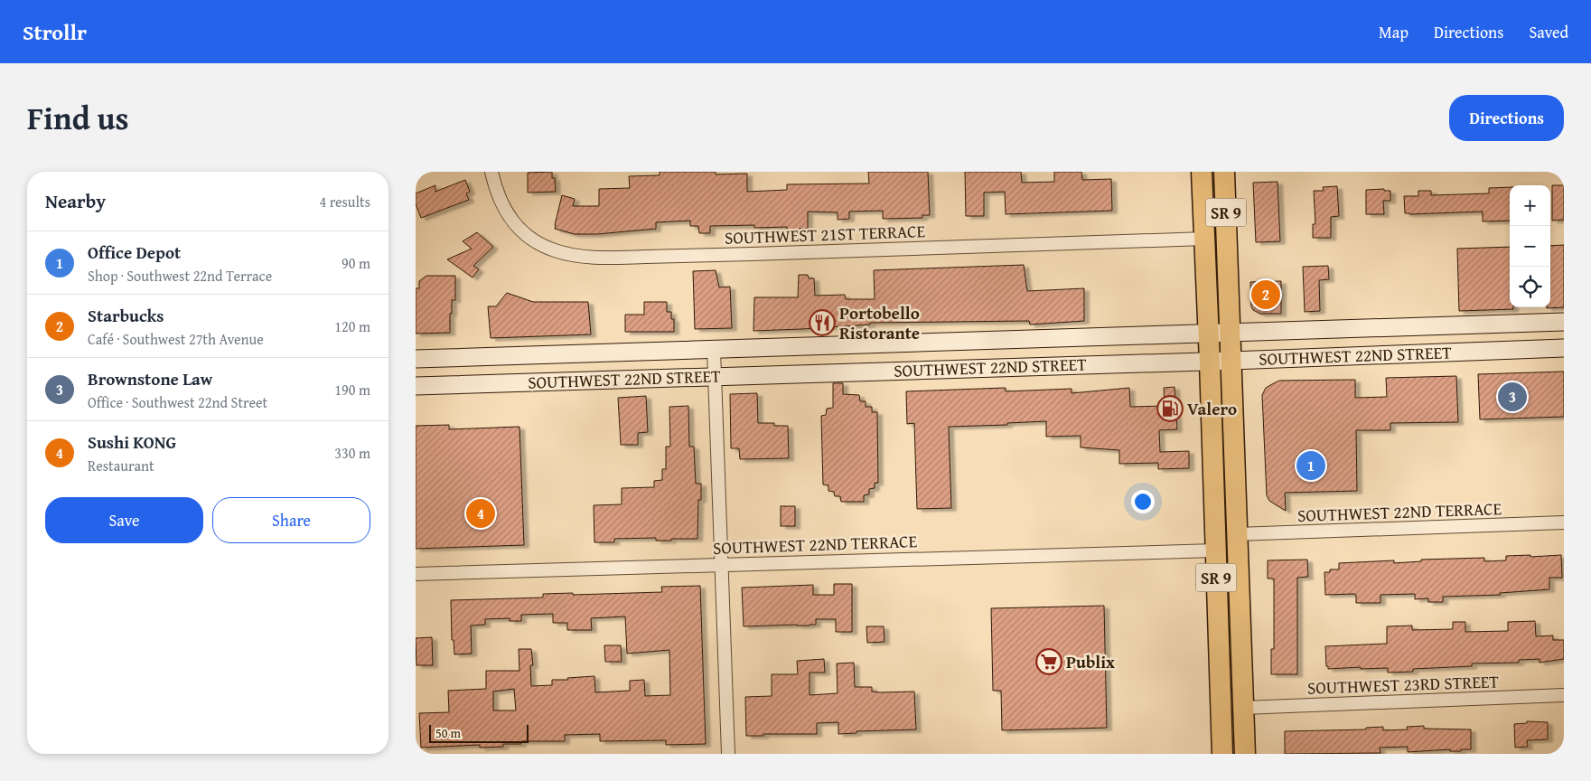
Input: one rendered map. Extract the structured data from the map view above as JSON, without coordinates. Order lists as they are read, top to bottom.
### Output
{
  "streets": {
    "highway": ["SR 9"],
    "main road": ["SOUTHWEST 22ND STREET"],
    "street": ["SOUTHWEST 21ST TERRACE", "SOUTHWEST 22ND TERRACE", "SOUTHWEST 23RD STREET"]
  },
  "crossings": [
    ["SR 9", "SOUTHWEST 21ST TERRACE"],
    ["SR 9", "SOUTHWEST 22ND STREET"],
    ["SR 9", "SOUTHWEST 22ND TERRACE"],
    ["SR 9", "SOUTHWEST 23RD STREET"]
  ],
  "places": {
    "restaurant": ["Portobello Ristorante"],
    "fuel station": ["Valero"],
    "supermarket": ["Publix"]
  },
  "scale_bar": "50 m",
  "page": {
    "header": "Strollr",
    "nav": ["Map", "Directions", "Saved"],
    "title": "Find us",
    "buttons": [
      "Directions",
      ["Save", "Share"]
    ],
    "heading": ["Nearby", "4 results"],
    "map_buttons": ["+", "−"],
    "list": [
      {
        "mark": "1",
        "name": "Office Depot",
        "note": "Shop · Southwest 22nd Terrace",
        "value": "90 m"
      },
      {
        "mark": "2",
        "name": "Starbucks",
        "note": "Café · Southwest 27th Avenue",
        "value": "120 m"
      },
      {
        "mark": "3",
        "name": "Brownstone Law",
        "note": "Office · Southwest 22nd Street",
        "value": "190 m"
      },
      {
        "mark": "4",
        "name": "Sushi KONG",
        "note": "Restaurant",
        "value": "330 m"
      }
    ],
    "pins": [
      "2",
      "3",
      "1",
      "4"
    ],
    "scale": "50 m"
  }
}
